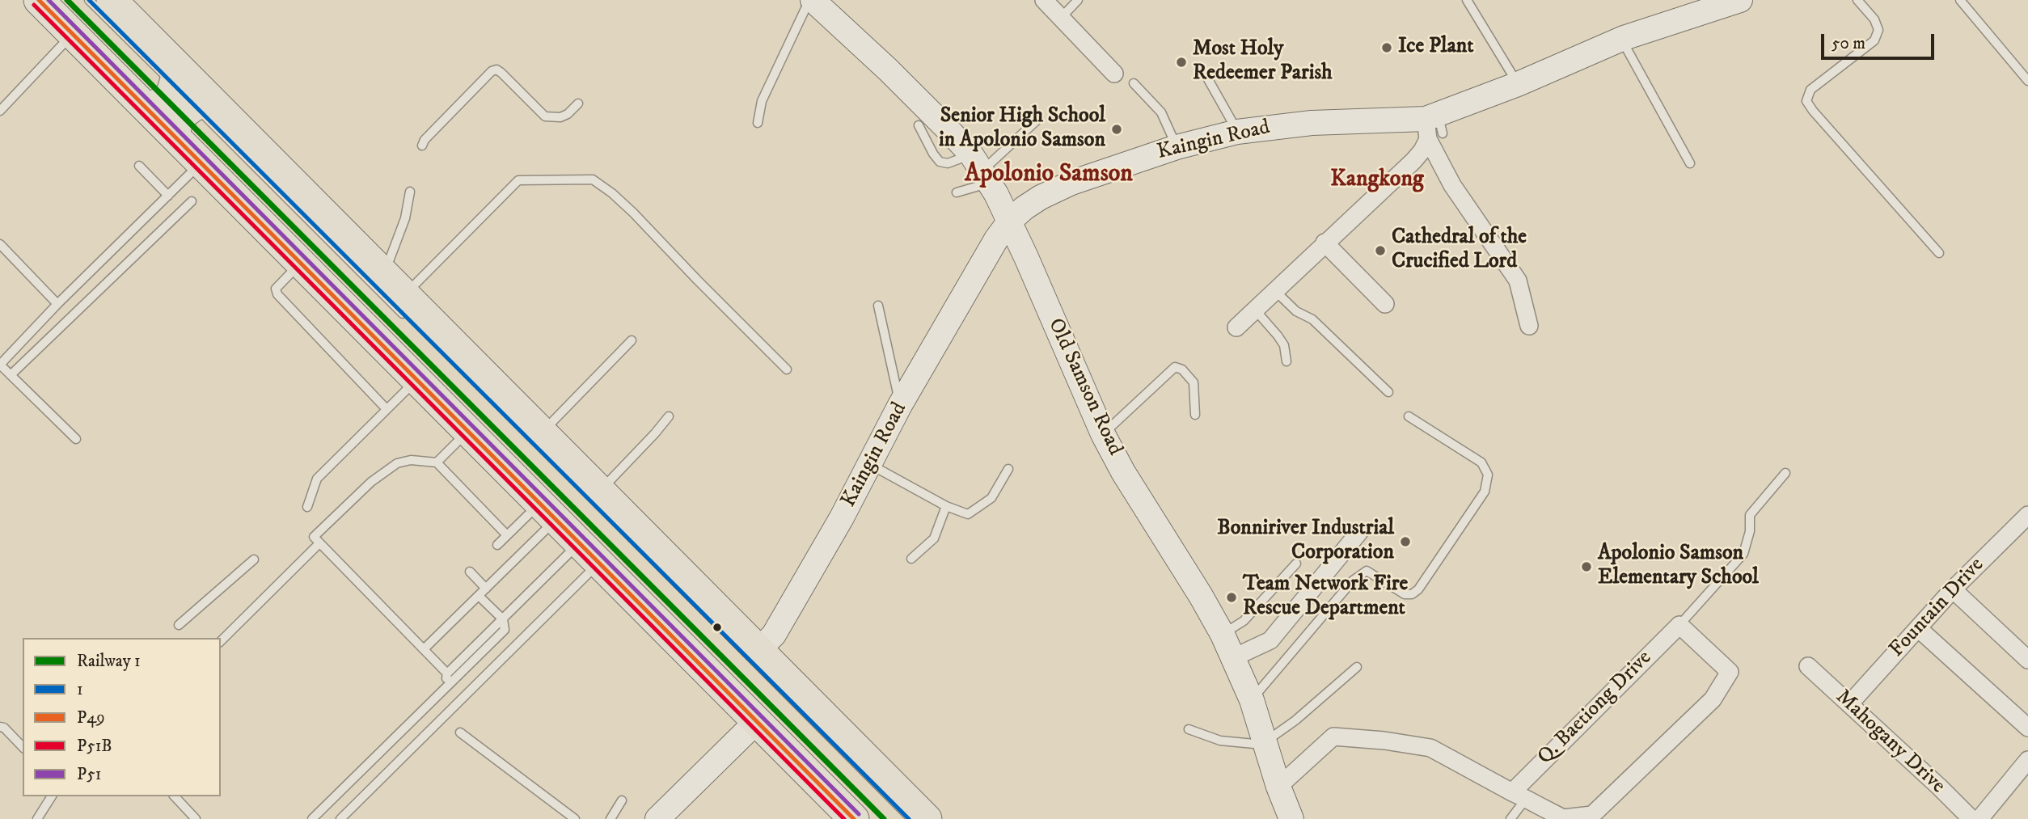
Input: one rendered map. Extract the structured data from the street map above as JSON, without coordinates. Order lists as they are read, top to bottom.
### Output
{
  "streets": {
    "street": [
      "Kaingin Road",
      "Old Samson Road",
      "Fountain Drive",
      "Q. Baetiong Drive",
      "Mahogany Drive"
    ]
  },
  "crossings": [
    ["Kaingin Road", "Old Samson Road"],
    ["Fountain Drive", "Mahogany Drive"]
  ],
  "districts": ["Apolonio Samson", "Kangkong"],
  "places": [
    "Ice Plant",
    "Most Holy Redeemer Parish",
    "Senior High School in Apolonio Samson",
    "Cathedral of the Crucified Lord",
    "Bonniriver Industrial Corporation",
    "Apolonio Samson Elementary School",
    "Team Network Fire Rescue Department"
  ],
  "lines": [
    "rail line 1",
    "transit line 1",
    "transit line P49",
    "transit line P51",
    "transit line P51B"
  ],
  "legend": [
    "Railway 1",
    "1",
    "P49",
    "P51B",
    "P51"
  ],
  "scale_bar": "50 m"
}
